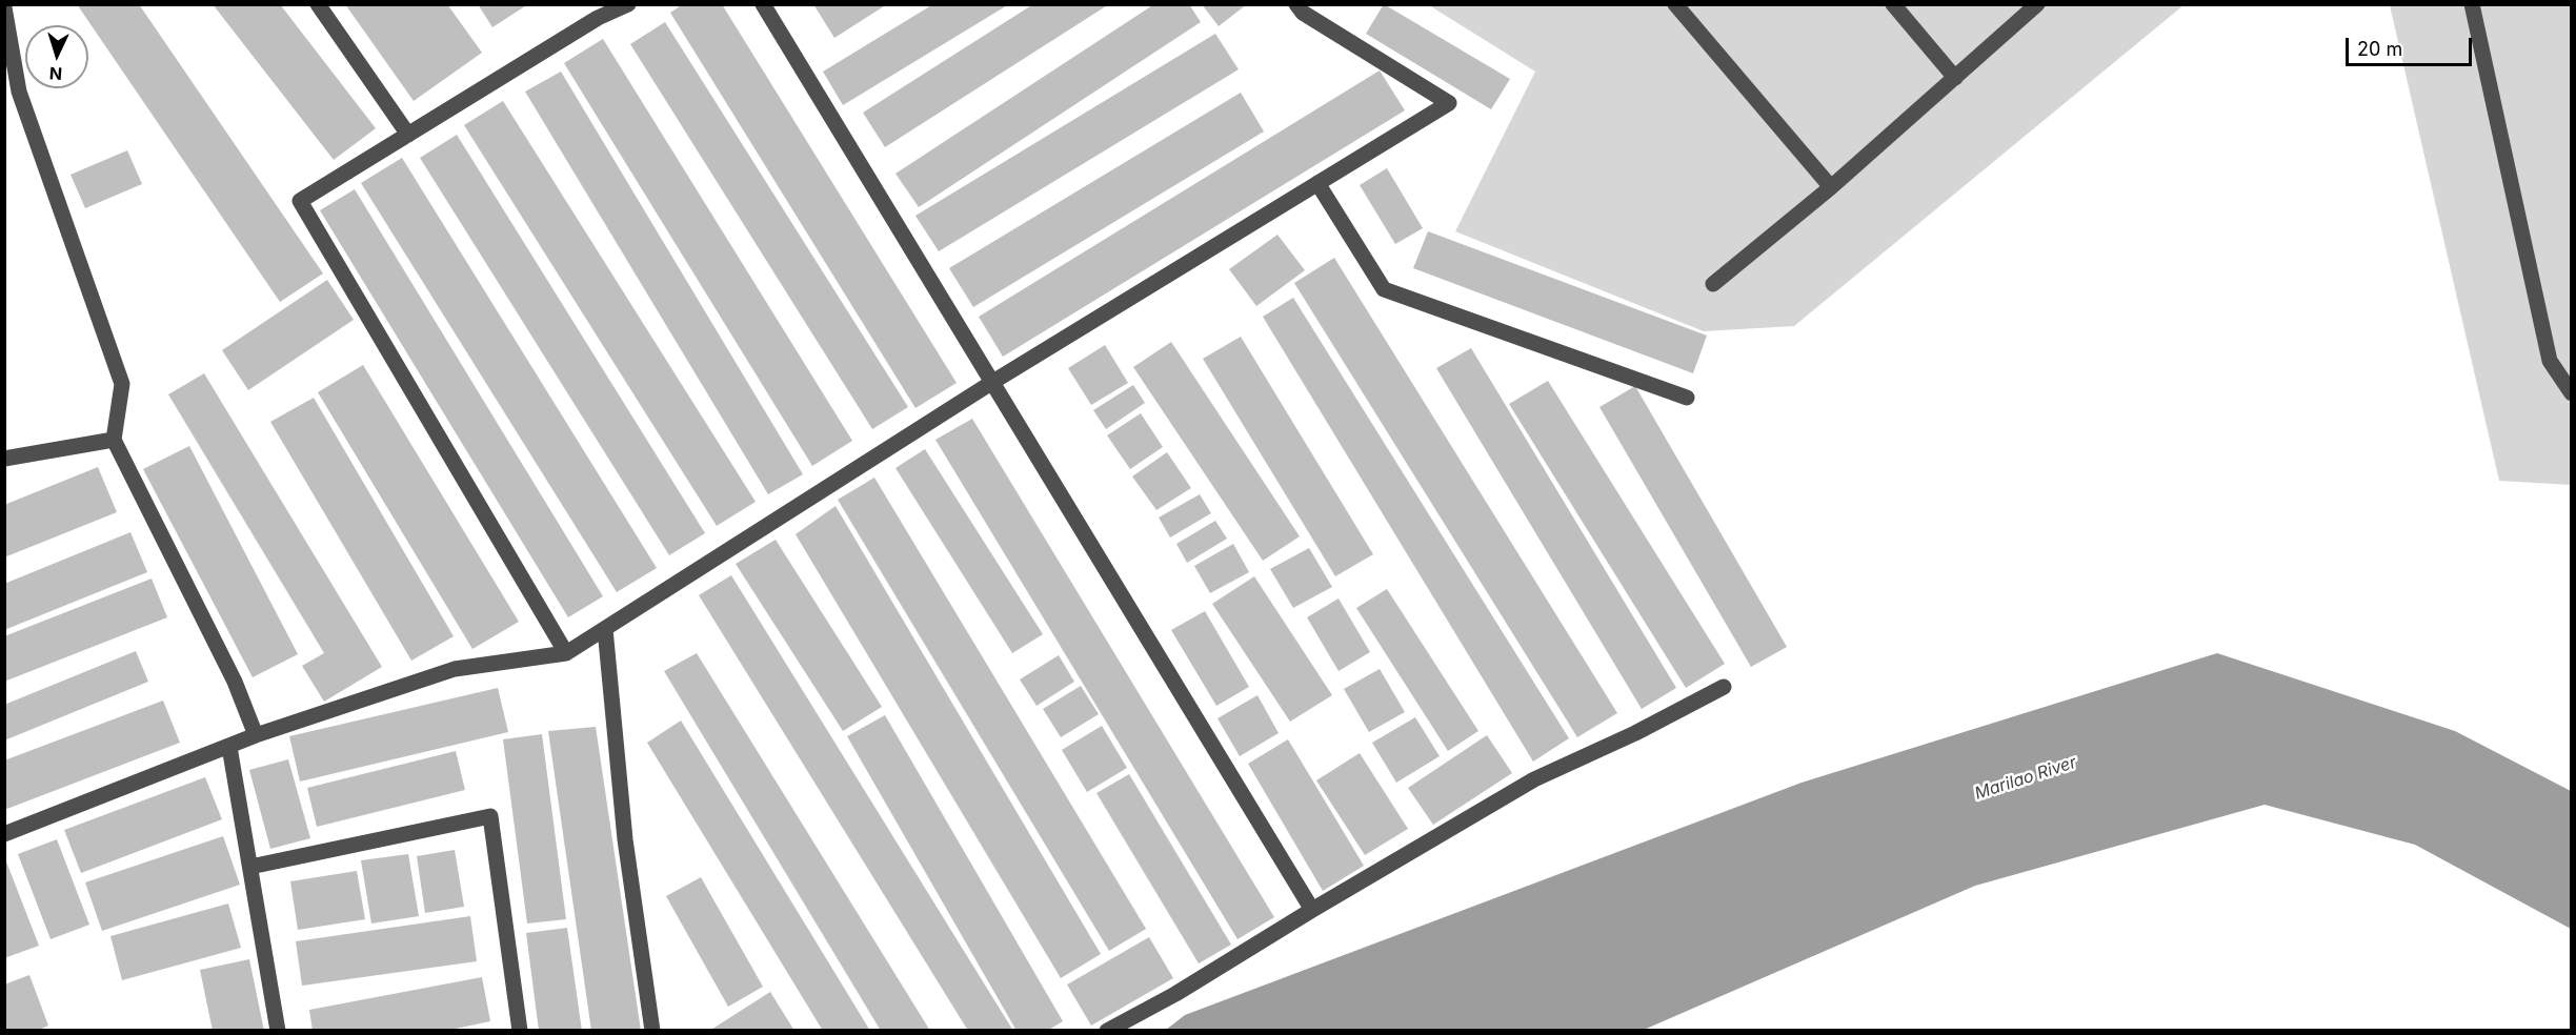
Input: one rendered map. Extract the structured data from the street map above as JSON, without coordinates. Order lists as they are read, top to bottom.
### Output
{
  "water": ["Marilao River"],
  "scale_bar": "20 m",
  "north": "bottom"
}
